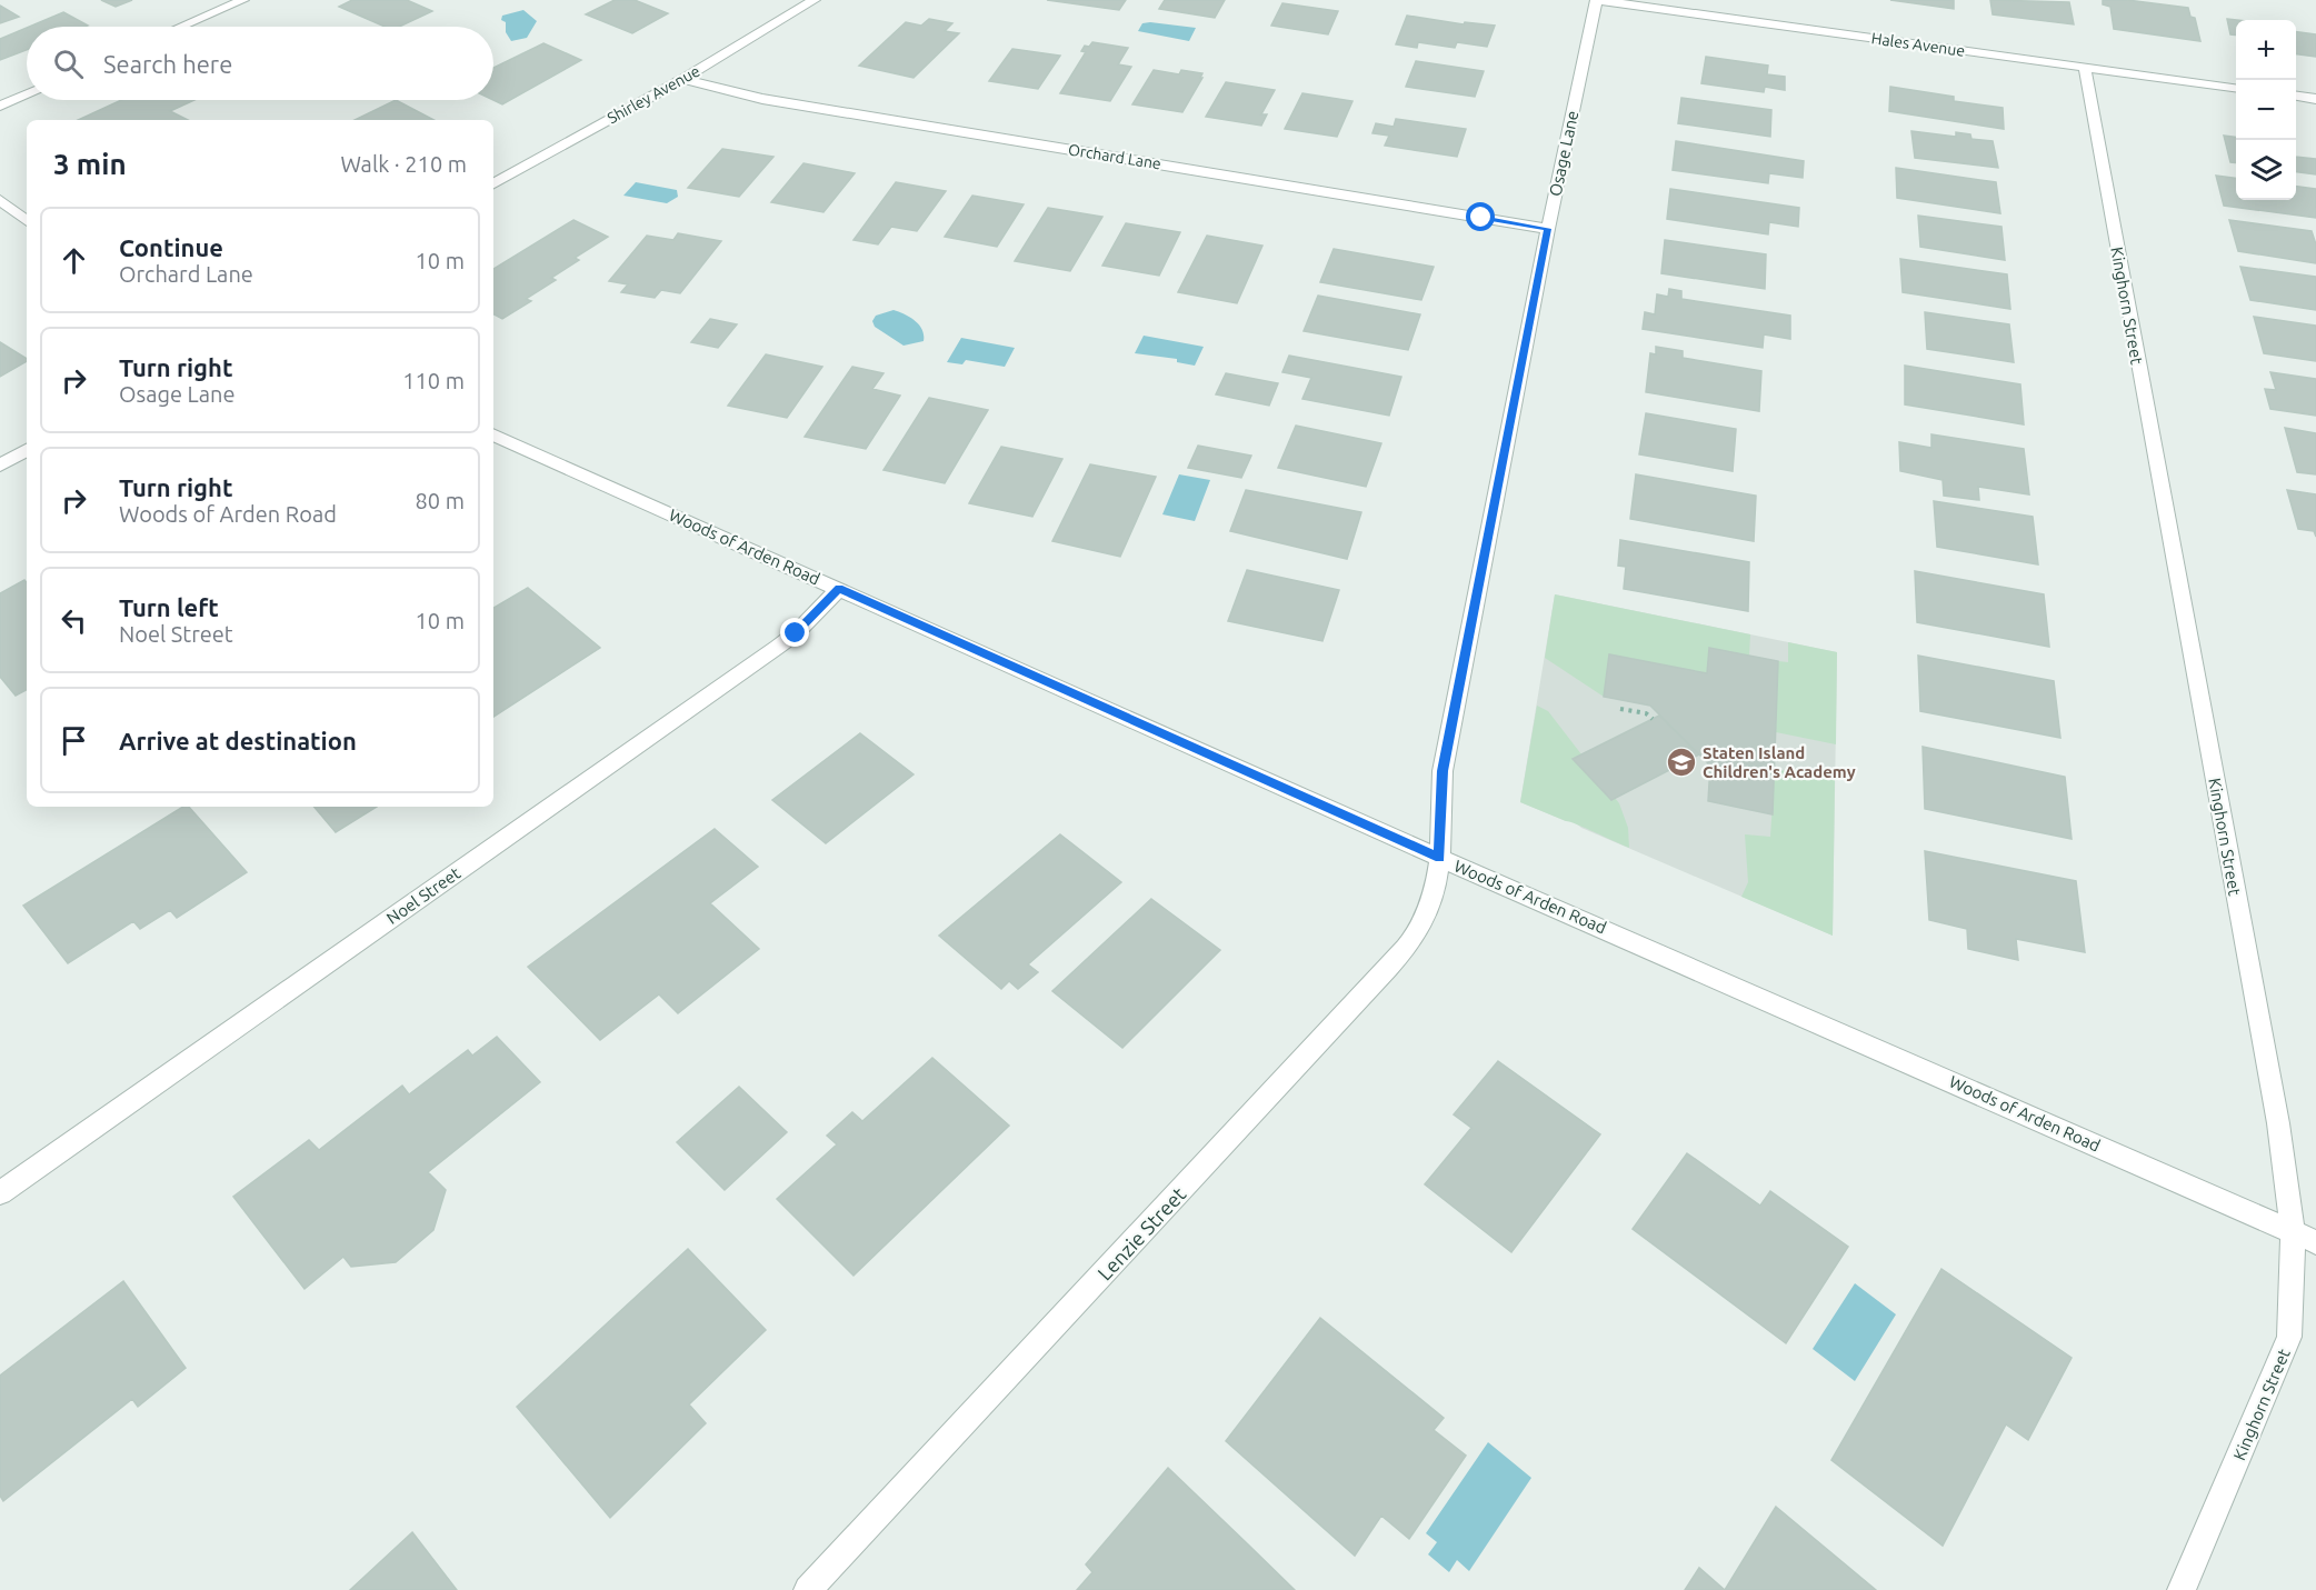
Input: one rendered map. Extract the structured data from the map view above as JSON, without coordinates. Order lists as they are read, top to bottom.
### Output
{
  "streets": {
    "street": [
      "Hales Avenue",
      "Shirley Avenue",
      "Osage Lane",
      "Orchard Lane",
      "Kinghorn Street",
      "Woods of Arden Road",
      "Noel Street",
      "Lenzie Street"
    ]
  },
  "crossings": [
    ["Hales Avenue", "Osage Lane"],
    ["Hales Avenue", "Kinghorn Street"],
    ["Shirley Avenue", "Orchard Lane"],
    ["Osage Lane", "Orchard Lane"],
    ["Osage Lane", "Woods of Arden Road"],
    ["Osage Lane", "Lenzie Street"],
    ["Kinghorn Street", "Woods of Arden Road"],
    ["Woods of Arden Road", "Noel Street"],
    ["Woods of Arden Road", "Lenzie Street"]
  ],
  "places": {
    "school or university": ["Staten Island Children's Academy"]
  },
  "page": {
    "map_buttons": ["+", "−"],
    "search": "Search here",
    "heading": ["3 min", "Walk · 210 m"],
    "list": [
      ["Continue", "Orchard Lane", "10 m"],
      ["Turn right", "Osage Lane", "110 m"],
      ["Turn right", "Woods of Arden Road", "80 m"],
      ["Turn left", "Noel Street", "10 m"],
      "Arrive at destination"
    ]
  }
}
